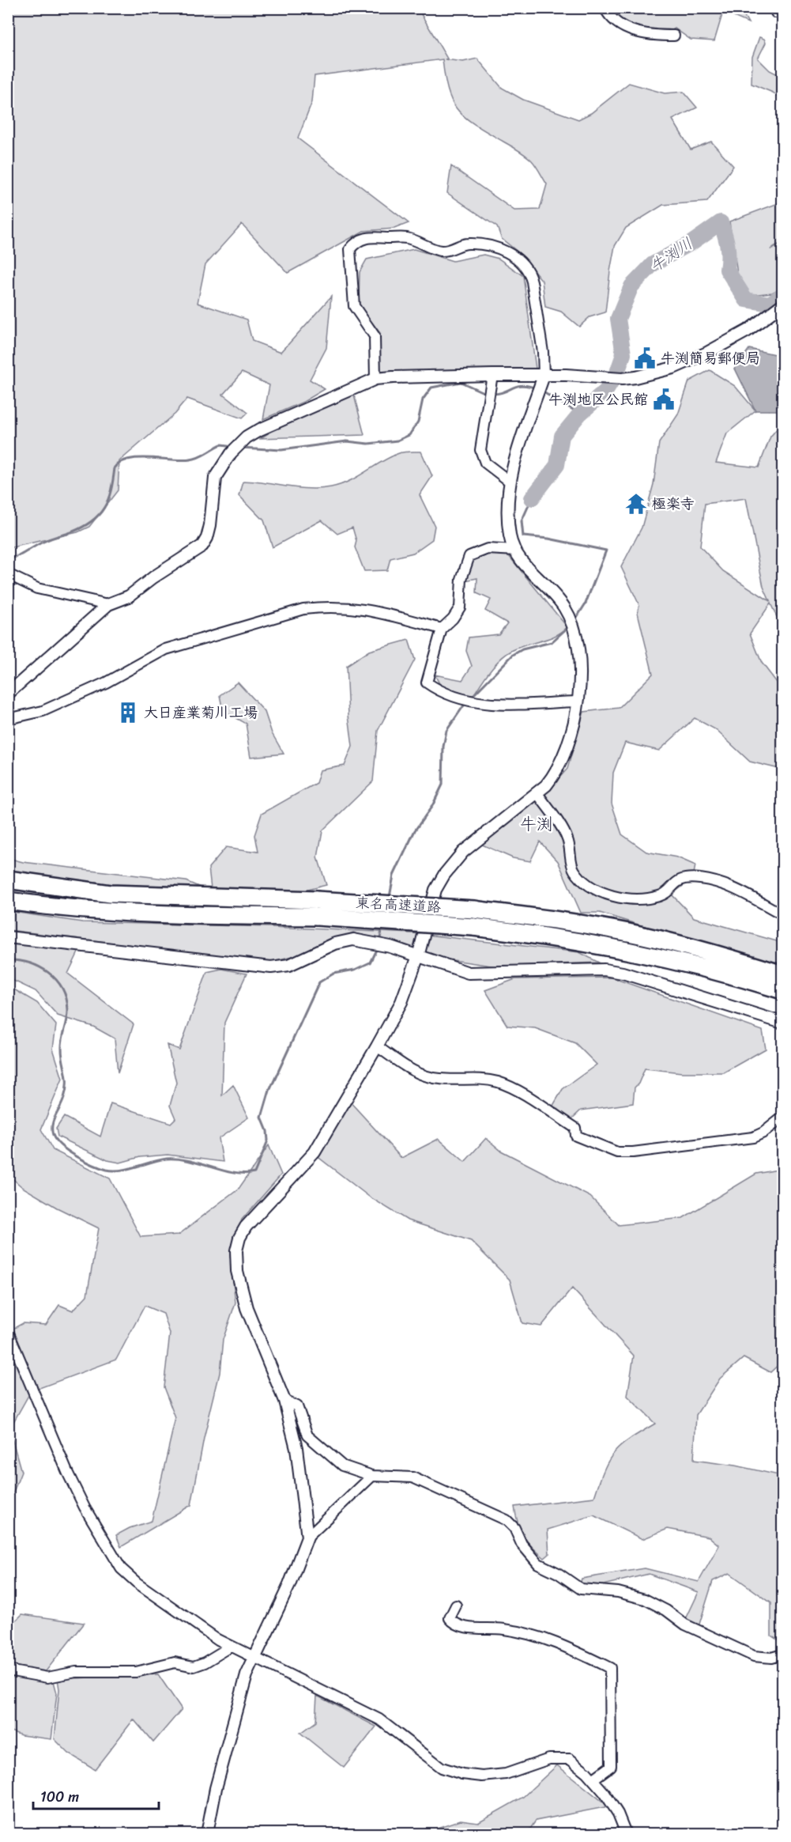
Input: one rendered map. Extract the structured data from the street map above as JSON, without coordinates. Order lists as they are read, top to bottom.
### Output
{
  "streets": {
    "highway": ["東名高速道路"]
  },
  "districts": ["牛渕"],
  "water": ["牛渕川"],
  "places": {
    "public building": ["牛渕簡易郵便局", "牛渕地区公民館"],
    "temple": ["極楽寺"],
    "building": ["大日産業菊川工場"]
  },
  "scale_bar": "100 m"
}
